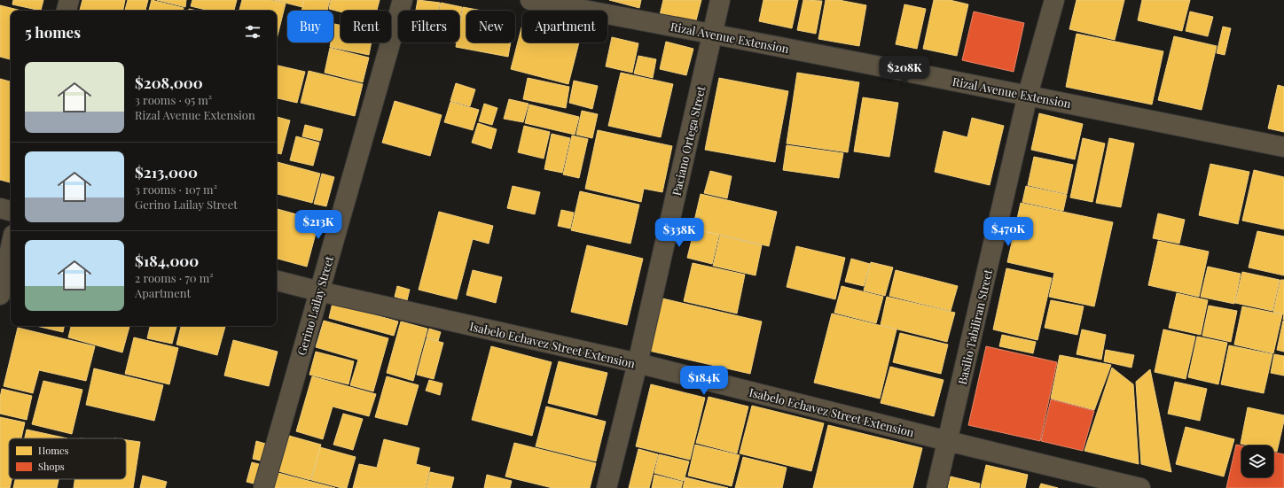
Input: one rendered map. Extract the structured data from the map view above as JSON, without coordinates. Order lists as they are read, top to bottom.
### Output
{
  "streets": {
    "street": [
      "Rizal Avenue Extension",
      "Paciano Ortega Street",
      "Gerino Lailay Street",
      "Basilio Tabiliran Street",
      "Isabelo Echavez Street Extension"
    ]
  },
  "crossings": [
    ["Rizal Avenue Extension", "Paciano Ortega Street"],
    ["Rizal Avenue Extension", "Basilio Tabiliran Street"],
    ["Paciano Ortega Street", "Isabelo Echavez Street Extension"],
    ["Gerino Lailay Street", "Isabelo Echavez Street Extension"],
    ["Basilio Tabiliran Street", "Isabelo Echavez Street Extension"]
  ],
  "legend": ["Homes", "Shops"],
  "page": {
    "chip": [
      "Buy",
      "Rent",
      "Filters",
      "New",
      "Apartment"
    ],
    "heading": "5 homes",
    "list": [
      {
        "name": "$208,000",
        "note": "3 rooms · 95 m² · Rizal Avenue Extension"
      },
      {
        "name": "$213,000",
        "note": "3 rooms · 107 m² · Gerino Lailay Street"
      },
      {
        "name": "$184,000",
        "note": "2 rooms · 70 m² · Apartment"
      }
    ],
    "price": [
      "$208K",
      "$213K",
      "$470K",
      "$338K",
      "$184K"
    ]
  }
}
